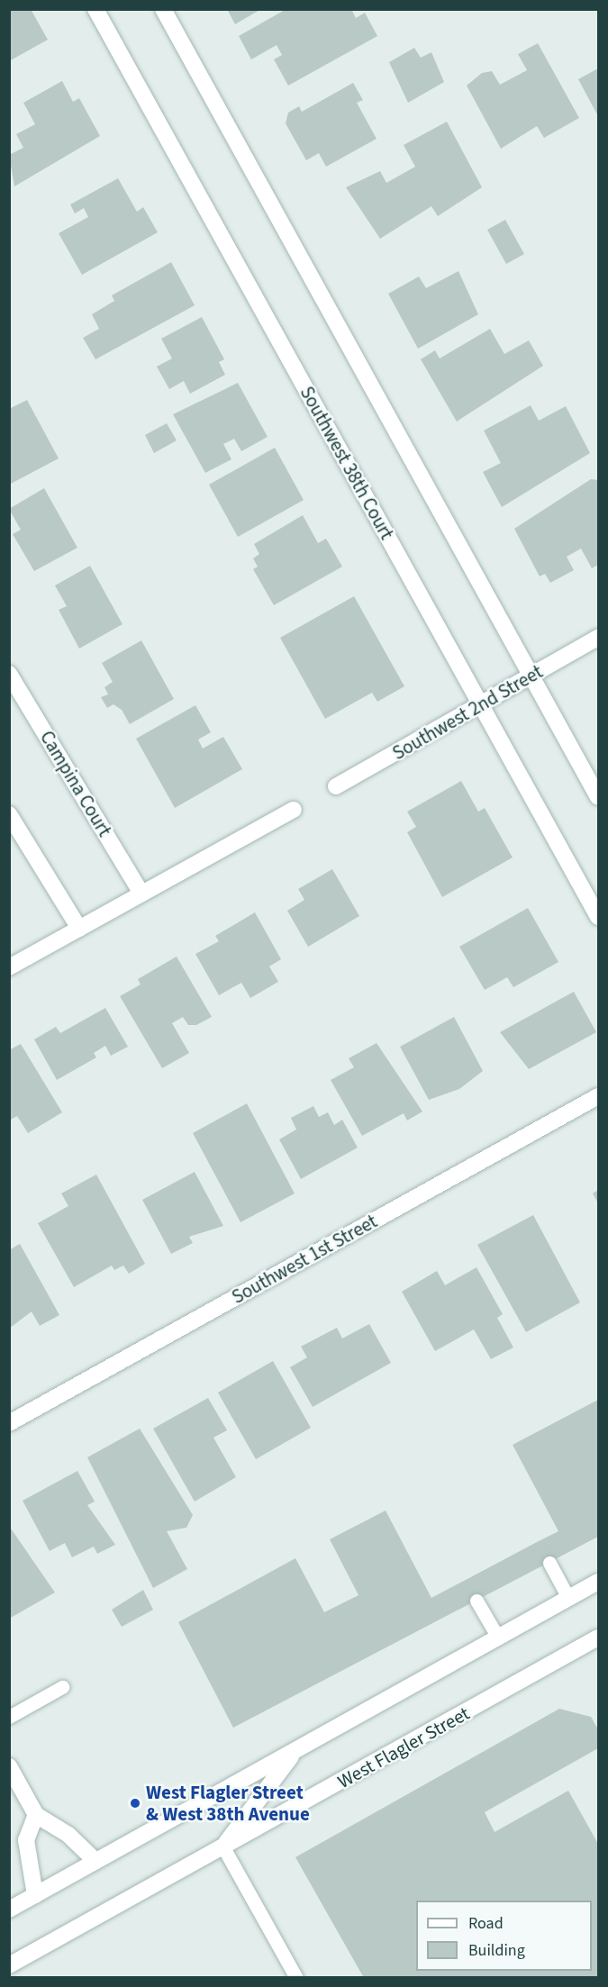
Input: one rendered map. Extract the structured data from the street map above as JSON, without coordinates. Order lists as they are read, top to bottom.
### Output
{
  "streets": {
    "street": [
      "Southwest 38th Court",
      "Southwest 2nd Street",
      "Campina Court",
      "Southwest 1st Street",
      "West Flagler Street"
    ]
  },
  "crossings": [
    ["Southwest 38th Court", "Southwest 2nd Street"]
  ],
  "places": ["West Flagler Street & West 38th Avenue"],
  "legend": ["Road", "Building"]
}
